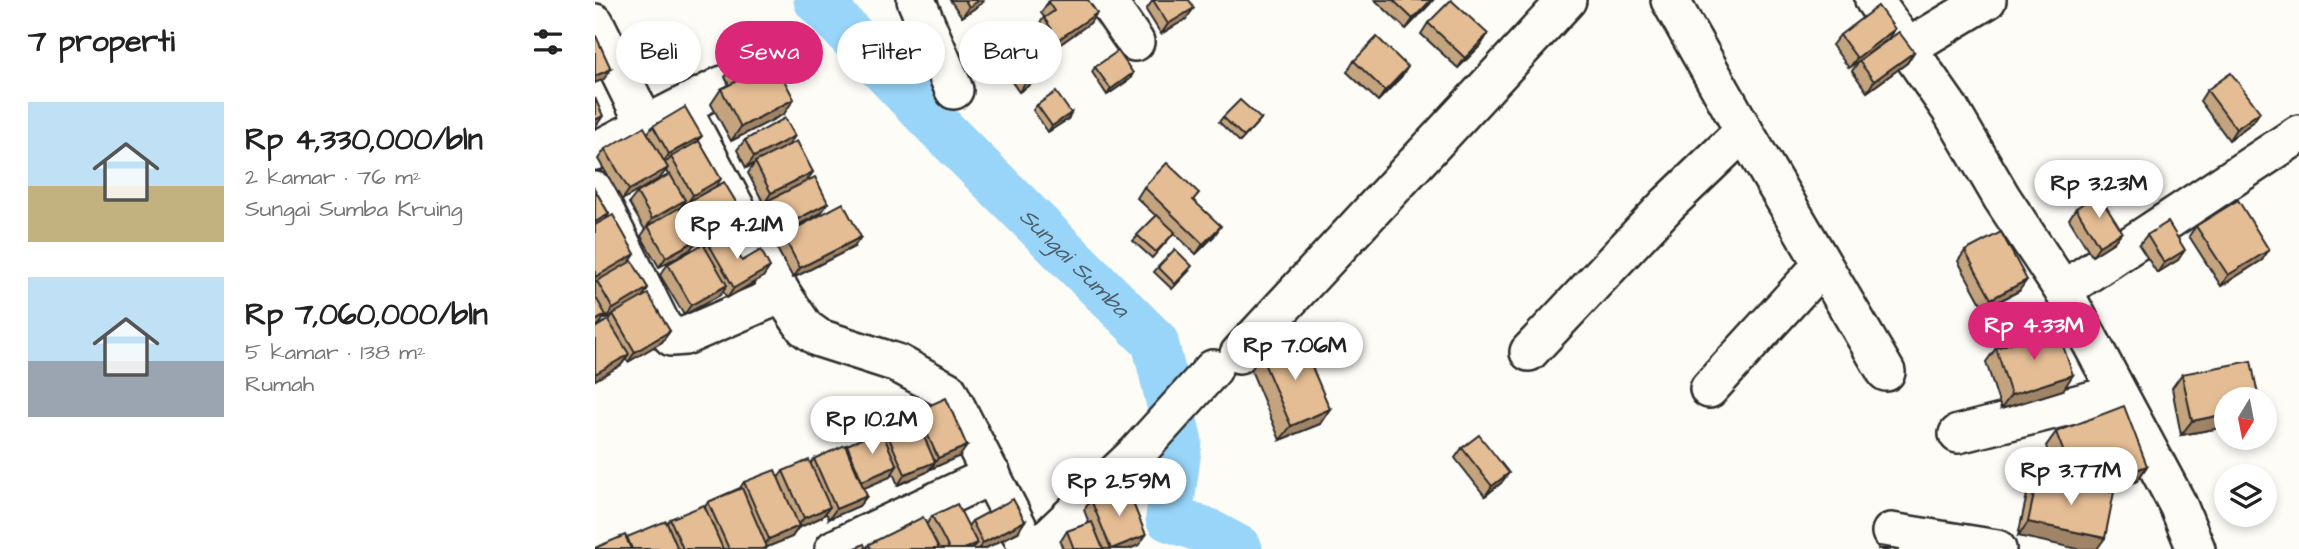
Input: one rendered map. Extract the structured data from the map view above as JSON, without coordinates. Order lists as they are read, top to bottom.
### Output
{
  "water": ["Sungai Sumba"],
  "north": "bottom",
  "page": {
    "heading": "7 properti",
    "chip": [
      "Beli",
      "Sewa",
      "Filter",
      "Baru"
    ],
    "list": [
      {
        "name": "Rp 4,330,000/bln",
        "note": "2 kamar · 76 m² · Sungai Sumba Kruing"
      },
      {
        "name": "Rp 7,060,000/bln",
        "note": "5 kamar · 138 m² · Rumah"
      }
    ],
    "price": [
      "Rp 3.23M",
      "Rp 4.21M",
      "Rp 4.33M",
      "Rp 7.06M",
      "Rp 10.2M",
      "Rp 3.77M",
      "Rp 2.59M"
    ]
  }
}
